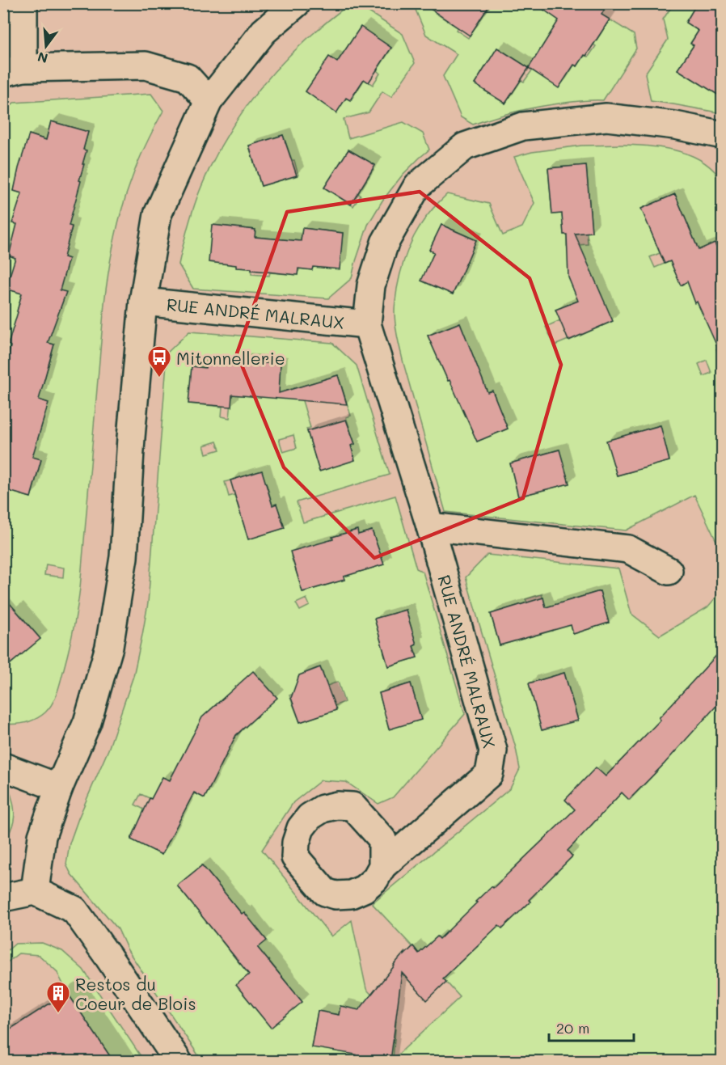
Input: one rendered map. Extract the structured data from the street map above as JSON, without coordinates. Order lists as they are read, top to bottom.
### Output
{
  "streets": {
    "street": ["RUE ANDRÉ MALRAUX"]
  },
  "places": {
    "bus stop": ["Mitonnellerie"],
    "building": ["Restos du Coeur de Blois"]
  },
  "scale_bar": "20 m",
  "north": "bottom"
}
